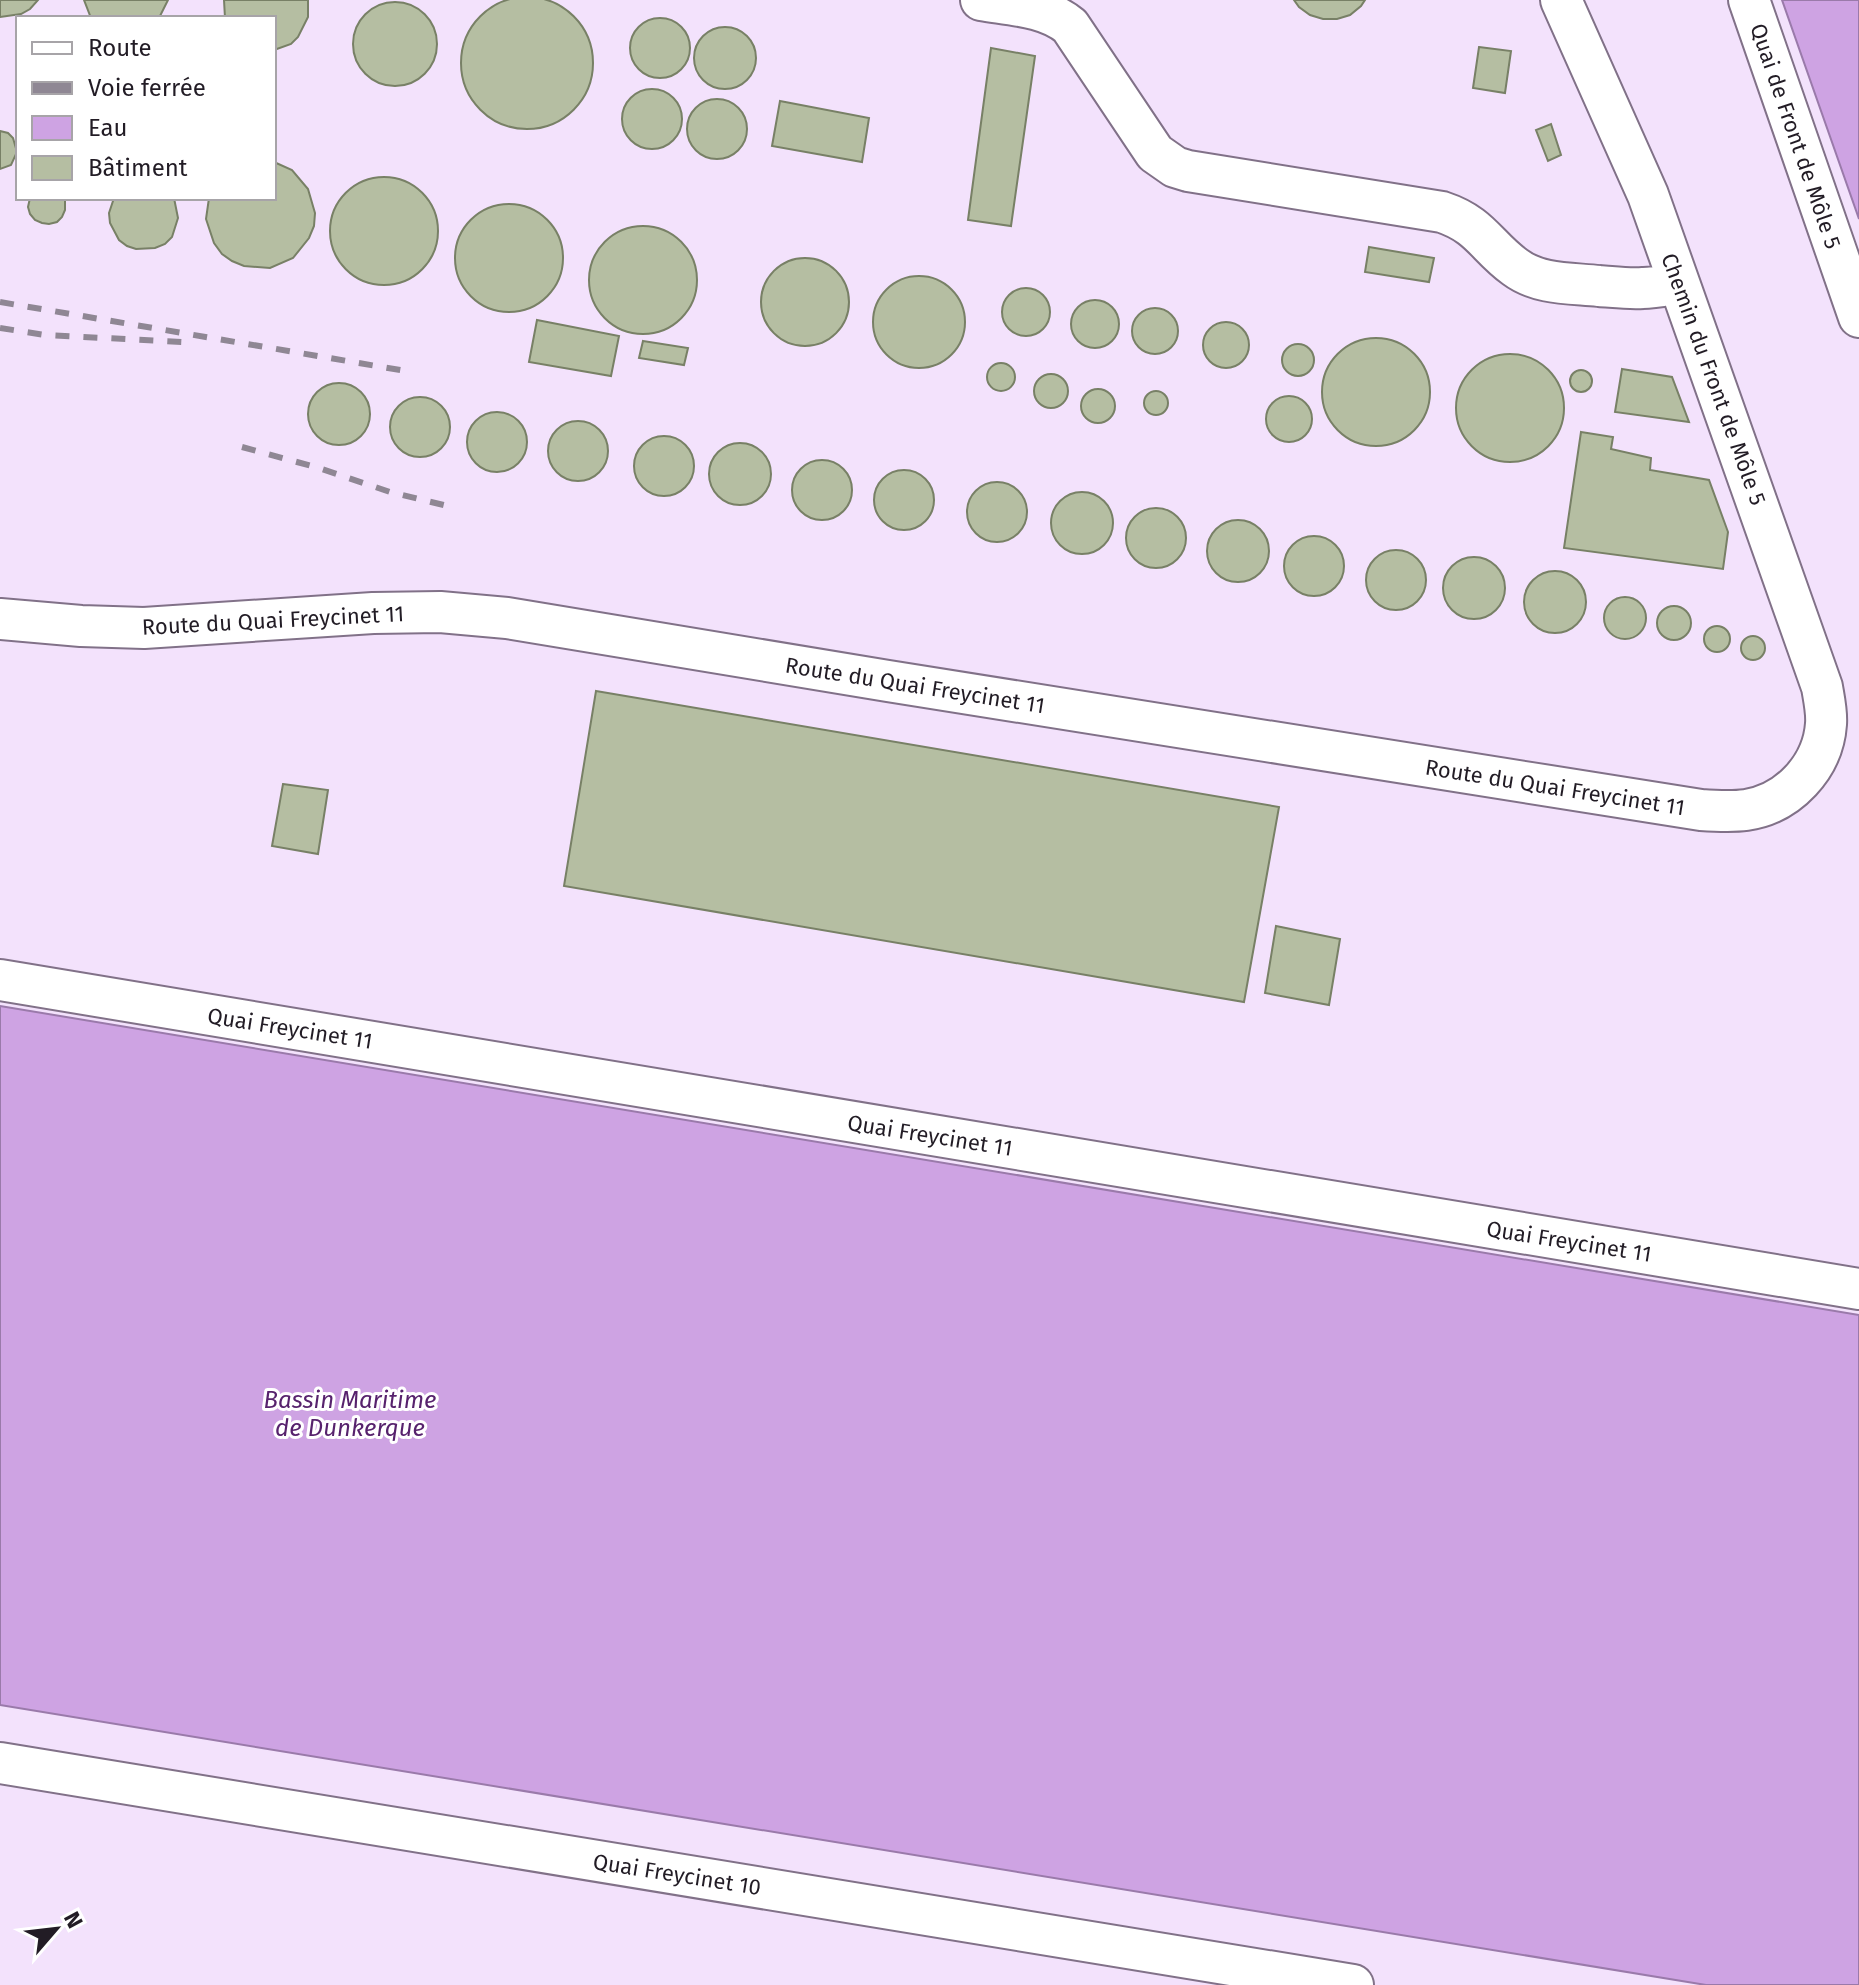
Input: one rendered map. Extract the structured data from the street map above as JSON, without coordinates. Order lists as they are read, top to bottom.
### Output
{
  "streets": {
    "street": [
      "Quai de Front de Môle 5",
      "Chemin du Front de Môle 5",
      "Route du Quai Freycinet 11",
      "Quai Freycinet 11",
      "Quai Freycinet 10"
    ]
  },
  "crossings": [
    ["Chemin du Front de Môle 5", "Route du Quai Freycinet 11"]
  ],
  "water": ["Bassin Maritime de Dunkerque"],
  "legend": [
    "Route",
    "Voie ferrée",
    "Eau",
    "Bâtiment"
  ],
  "north": "top right"
}
